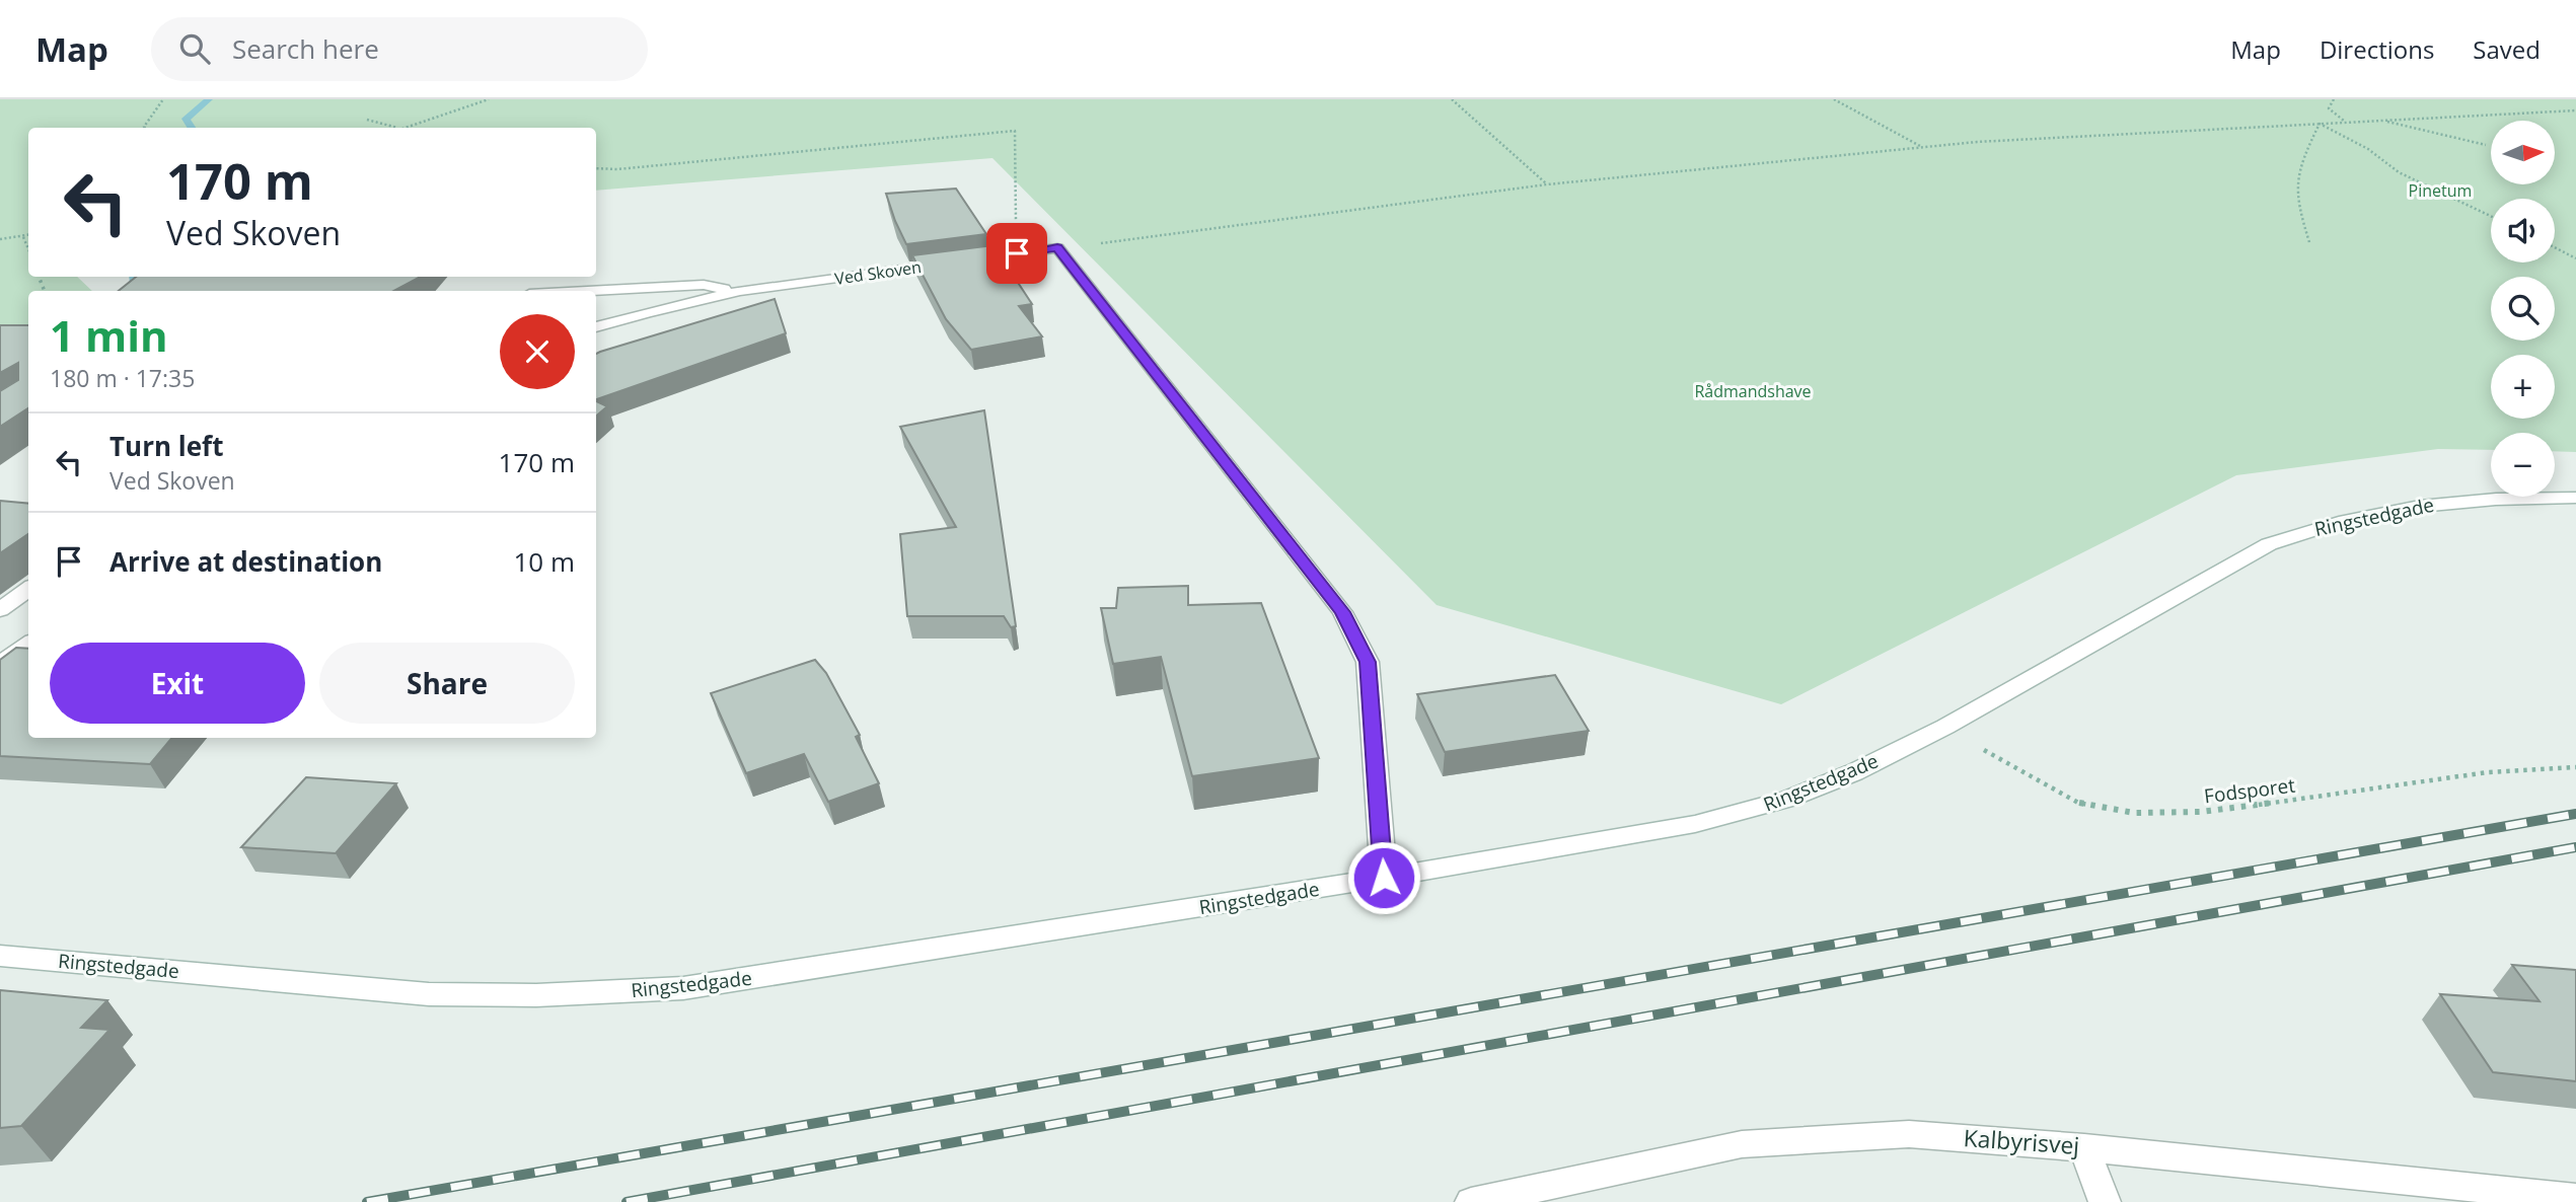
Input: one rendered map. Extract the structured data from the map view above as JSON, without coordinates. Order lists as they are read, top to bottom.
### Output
{
  "streets": {
    "street": ["Ved Skoven", "Ringstedgade", "Kalbyrisvej"],
    "path": ["Fodsporet"]
  },
  "crossings": [
    ["Ringstedgade", "Fodsporet"]
  ],
  "parks": ["Pinetum", "Rådmandshave"],
  "north": "right",
  "page": {
    "header": "Map",
    "search": "Search here",
    "nav": ["Map", "Directions", "Saved"],
    "map_buttons": ["+", "−"],
    "turn": ["170 m", "Ved Skoven"],
    "heading": ["1 min", "180 m · 17:35"],
    "list": [
      {
        "name": "Turn left",
        "note": "Ved Skoven",
        "value": "170 m"
      },
      {
        "name": "Arrive at destination",
        "value": "10 m"
      }
    ],
    "buttons": ["Exit", "Share"]
  }
}
